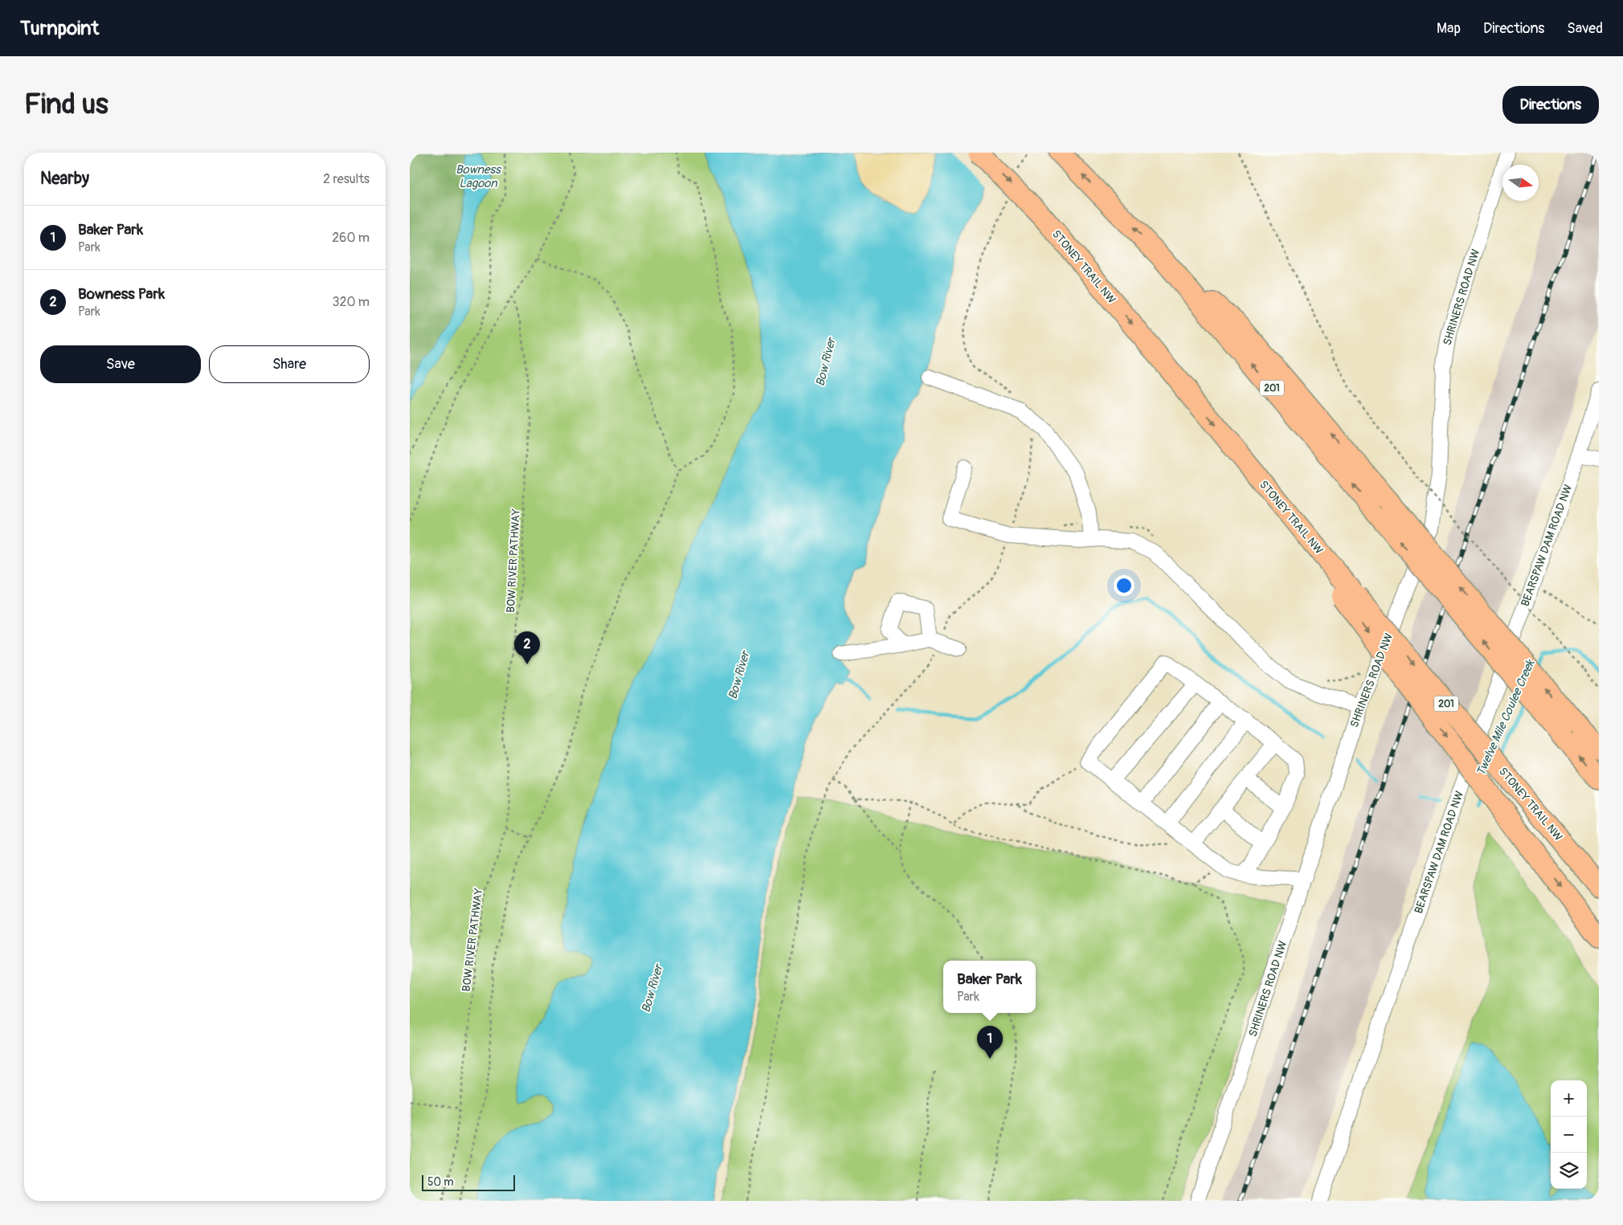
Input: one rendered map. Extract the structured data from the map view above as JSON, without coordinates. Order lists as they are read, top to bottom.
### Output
{
  "streets": {
    "highway": ["STONEY TRAIL NW", "201"],
    "street": ["SHRINERS ROAD NW", "BEARSPAW DAM ROAD NW"],
    "path": ["BOW RIVER PATHWAY"]
  },
  "water": ["Bowness Lagoon", "Bow River", "Twelve Mile Coulee Creek"],
  "scale_bar": "50 m",
  "north": "right",
  "page": {
    "header": "Turnpoint",
    "nav": ["Map", "Directions", "Saved"],
    "buttons": [
      "Directions",
      ["Save", "Share"]
    ],
    "title": "Find us",
    "heading": ["Nearby", "2 results"],
    "list": [
      {
        "mark": "1",
        "name": "Baker Park",
        "note": "Park",
        "value": "260 m"
      },
      {
        "mark": "2",
        "name": "Bowness Park",
        "note": "Park",
        "value": "320 m"
      }
    ],
    "pins": ["2", "1"],
    "popup": ["Baker Park", "Park"],
    "map_buttons": ["+", "−"],
    "scale": "50 m"
  }
}
